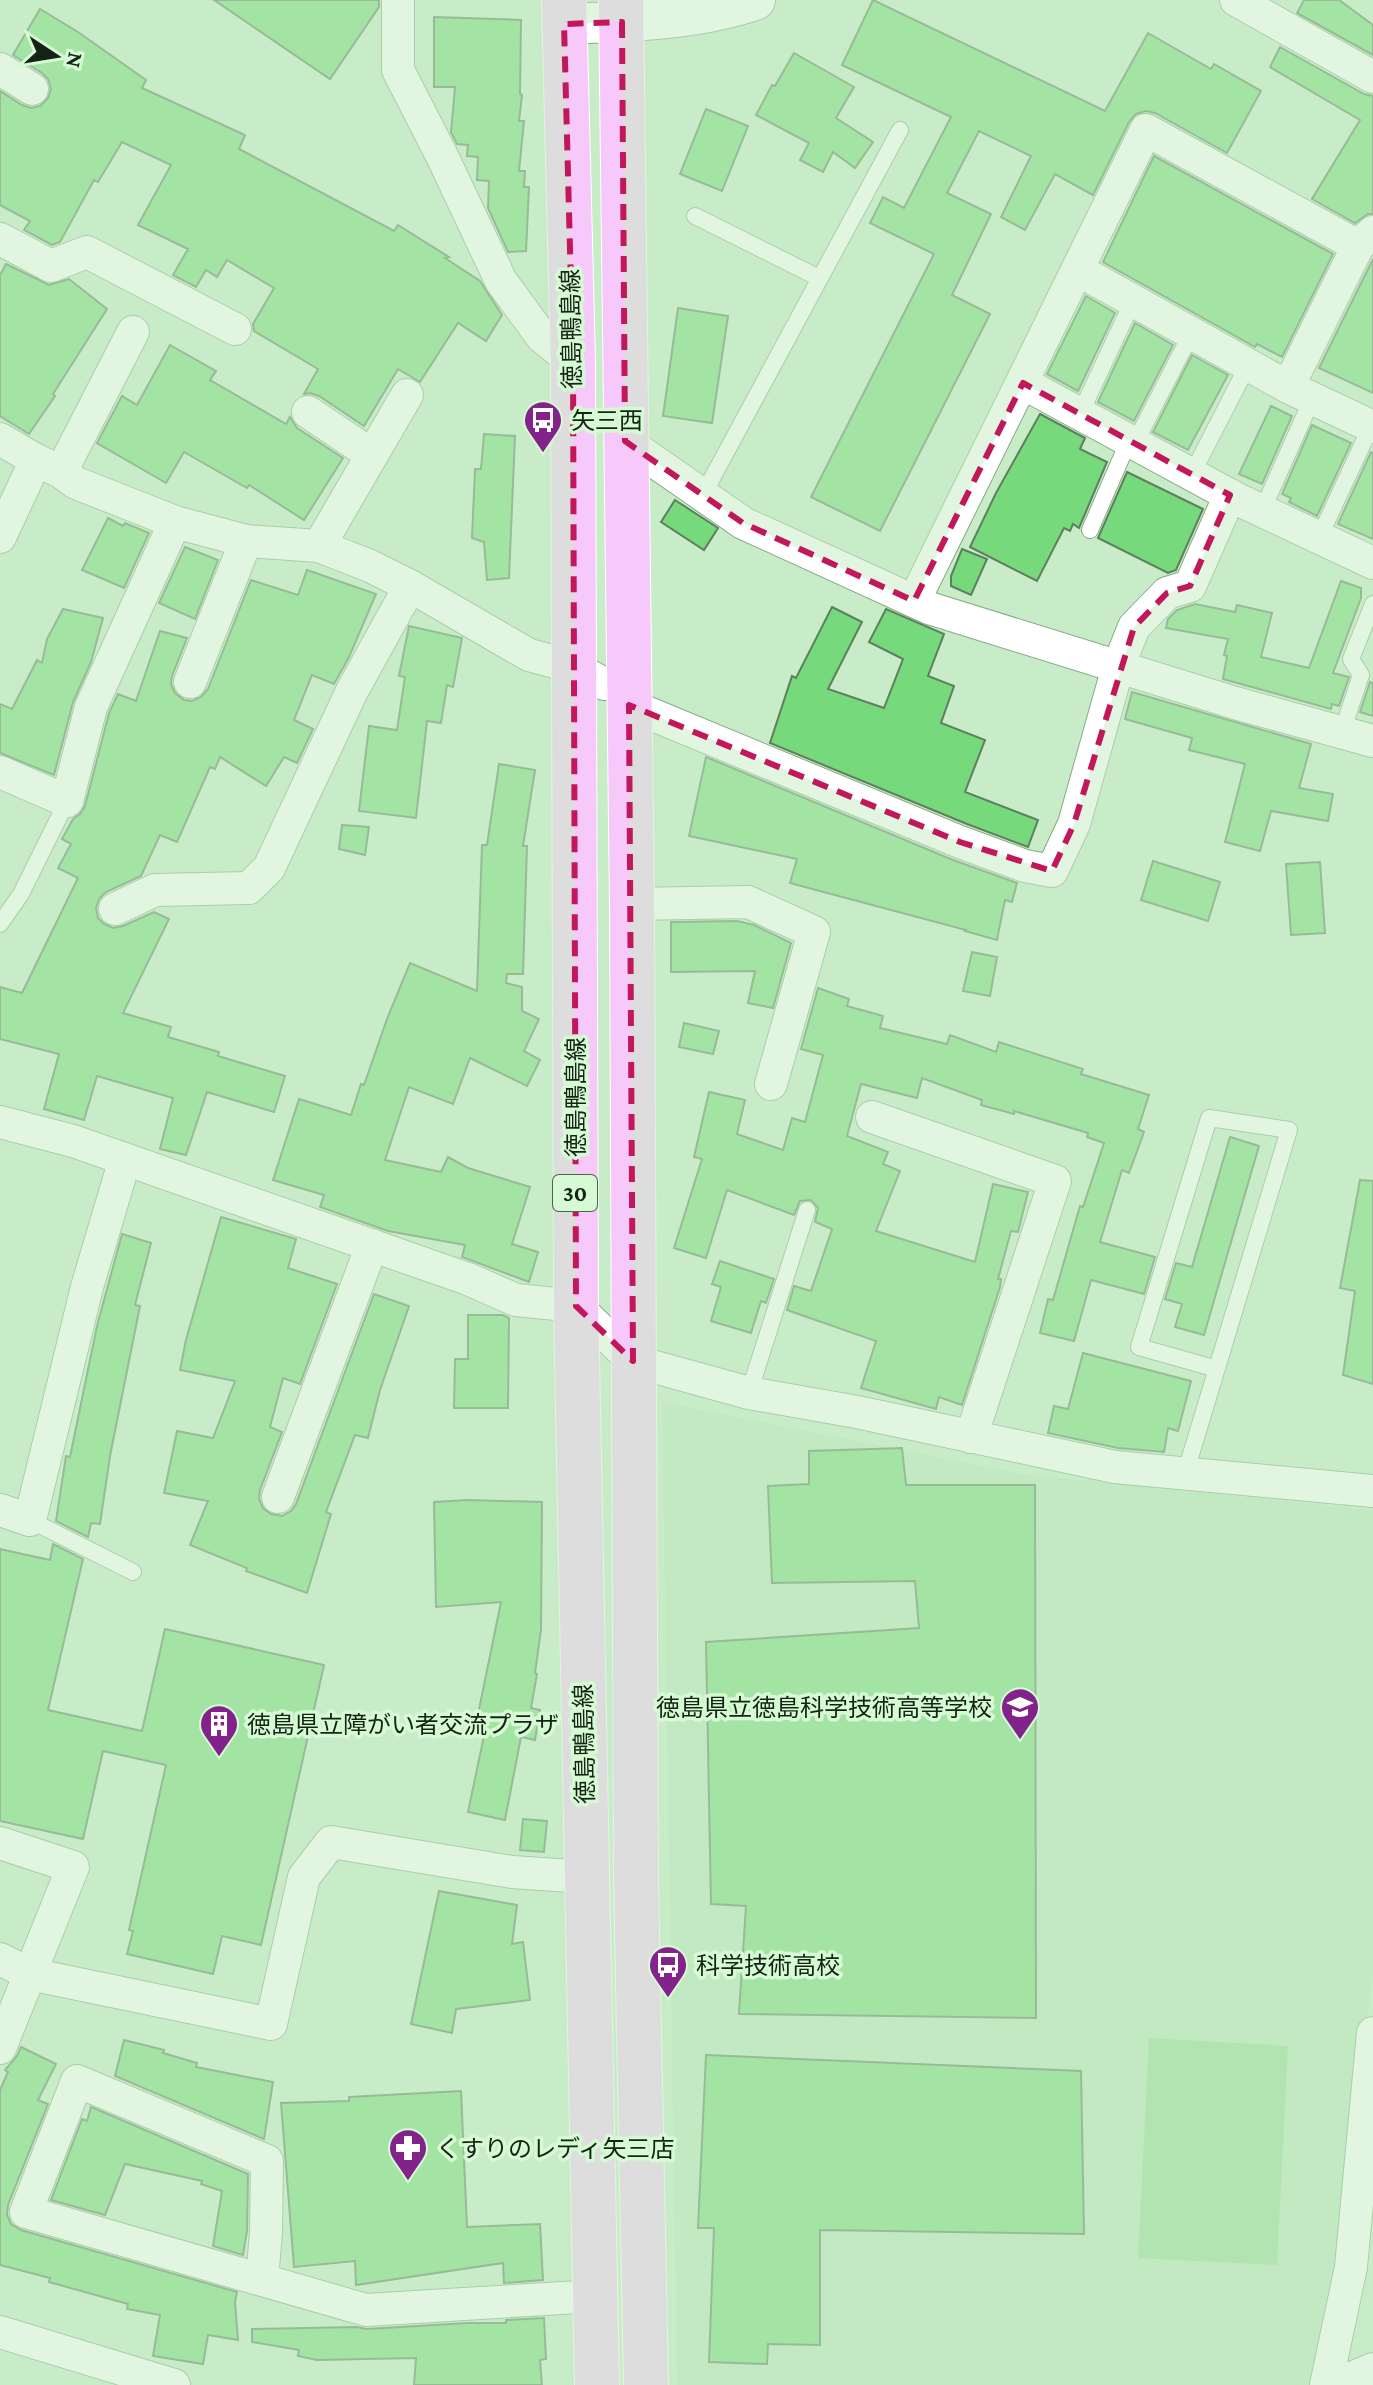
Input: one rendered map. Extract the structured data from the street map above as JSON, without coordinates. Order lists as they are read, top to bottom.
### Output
{
  "streets": {
    "main road": ["徳島鴨島線", "30"]
  },
  "places": {
    "bus stop": ["矢三西", "科学技術高校"],
    "school or university": ["徳島県立徳島科学技術高等学校"],
    "building": ["徳島県立障がい者交流プラザ"],
    "pharmacy": ["くすりのレディ矢三店"]
  },
  "north": "right"
}
